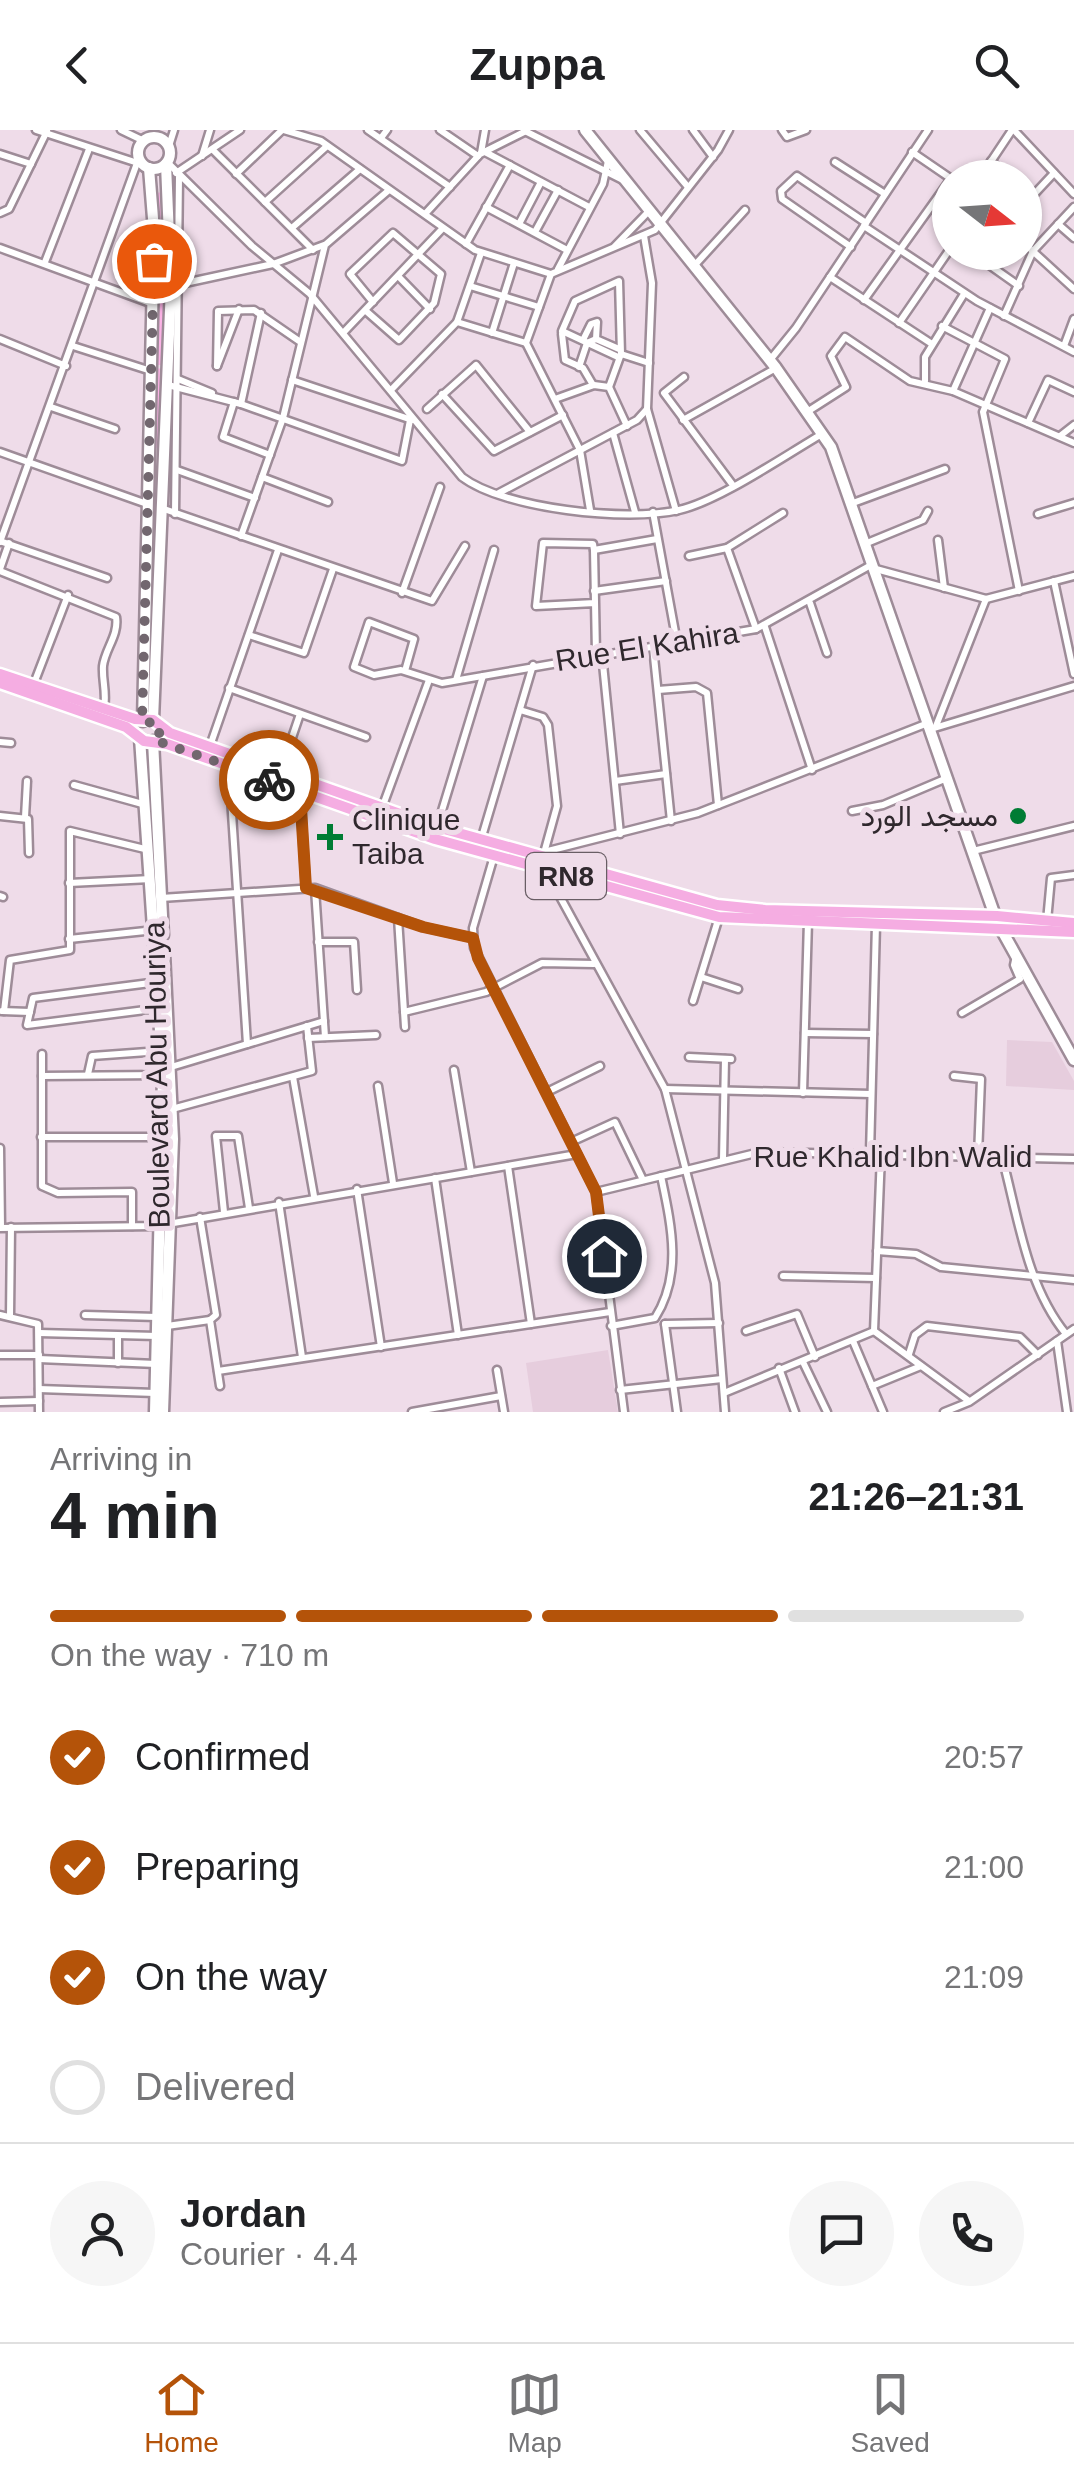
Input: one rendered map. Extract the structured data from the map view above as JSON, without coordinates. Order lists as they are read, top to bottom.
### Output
{
  "streets": {
    "main road": ["RN8", "Boulevard Abu Houriya"],
    "street": ["Rue El Kahira", "Rue Khalid Ibn Walid"]
  },
  "crossings": [
    ["RN8", "Boulevard Abu Houriya"]
  ],
  "places": {
    "other": ["مسجد الورد"],
    "health": ["Clinique Taiba"]
  },
  "north": "right",
  "page": {
    "header": "Zuppa",
    "heading": ["4 min", "Arriving in", "21:26–21:31"],
    "panel": ["Jordan", "Courier · 4.4"],
    "bar": "On the way · 710 m",
    "list": [
      ["Confirmed", "20:57"],
      ["Preparing", "21:00"],
      ["On the way", "21:09"],
      "Delivered"
    ],
    "tabs": ["Home", "Map", "Saved"]
  }
}
